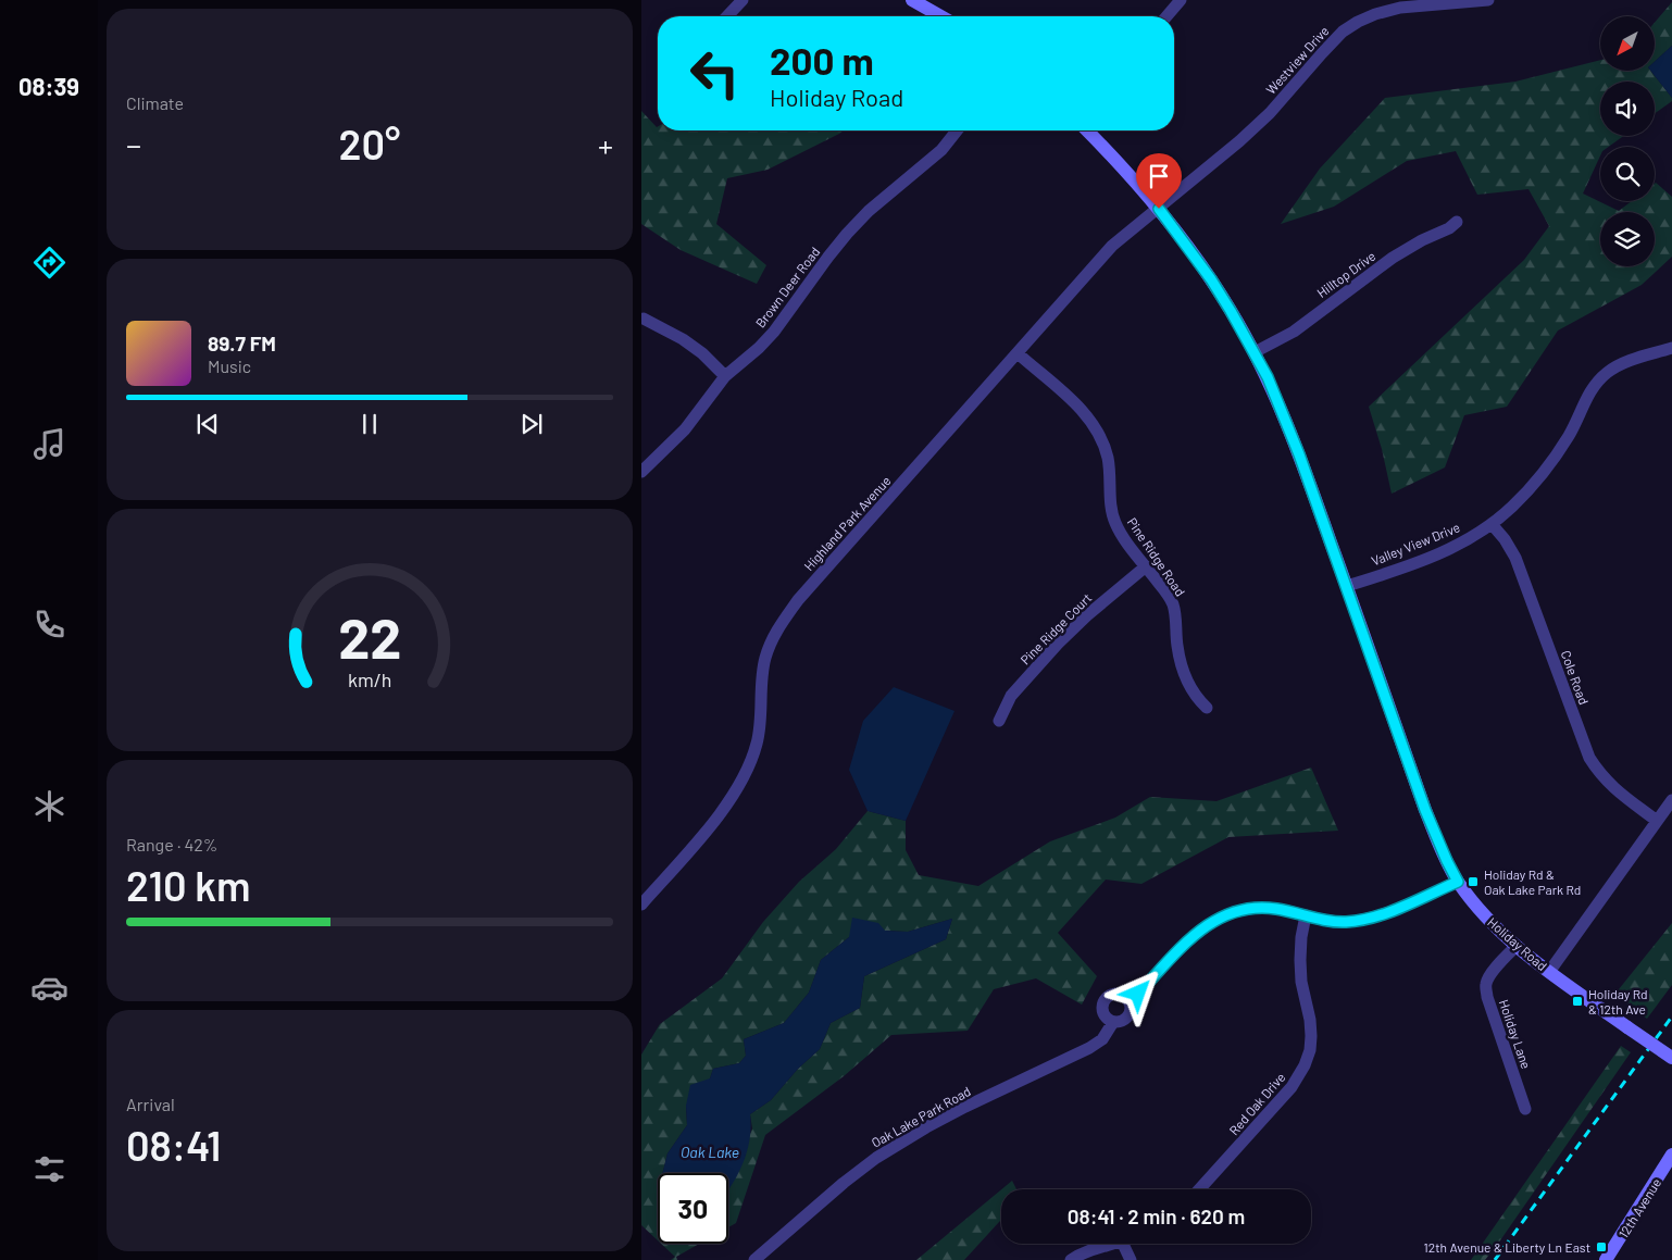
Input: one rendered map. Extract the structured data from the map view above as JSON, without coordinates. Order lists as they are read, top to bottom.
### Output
{
  "streets": {
    "street": [
      "Westview Drive",
      "Hilltop Drive",
      "Brown Deer Road",
      "Highland Park Avenue",
      "Valley View Drive",
      "Pine Ridge Road",
      "Pine Ridge Court",
      "Cole Road",
      "Holiday Road",
      "Holiday Lane",
      "Red Oak Drive",
      "Oak Lake Park Road",
      "12th Avenue"
    ]
  },
  "crossings": [
    ["Westview Drive", "Highland Park Avenue"],
    ["Westview Drive", "Holiday Road"],
    ["Hilltop Drive", "Holiday Road"],
    ["Highland Park Avenue", "Pine Ridge Road"],
    ["Highland Park Avenue", "Holiday Road"],
    ["Valley View Drive", "Cole Road"],
    ["Valley View Drive", "Holiday Road"],
    ["Pine Ridge Road", "Pine Ridge Court"],
    ["Holiday Road", "Holiday Lane"],
    ["Holiday Road", "Oak Lake Park Road"],
    ["Red Oak Drive", "Oak Lake Park Road"]
  ],
  "water": ["Oak Lake"],
  "places": {
    "transit": ["Holiday Rd & Oak Lake Park Rd", "Holiday Rd & 12th Ave", "12th Avenue & Liberty Ln East"]
  },
  "north": "bottom left",
  "page": {
    "tabs": "08:39",
    "tile": [
      "Climate",
      ["Range · 42%", "210 km"],
      ["Arrival", "08:41"]
    ],
    "turn": ["200 m", "Holiday Road"],
    "heat": ["−", "20°", "+"],
    "song": ["89.7 FM", "Music"],
    "limit": "30",
    "trip": "08:41 · 2 min · 620 m",
    "gauge": ["22", "km/h"]
  }
}
